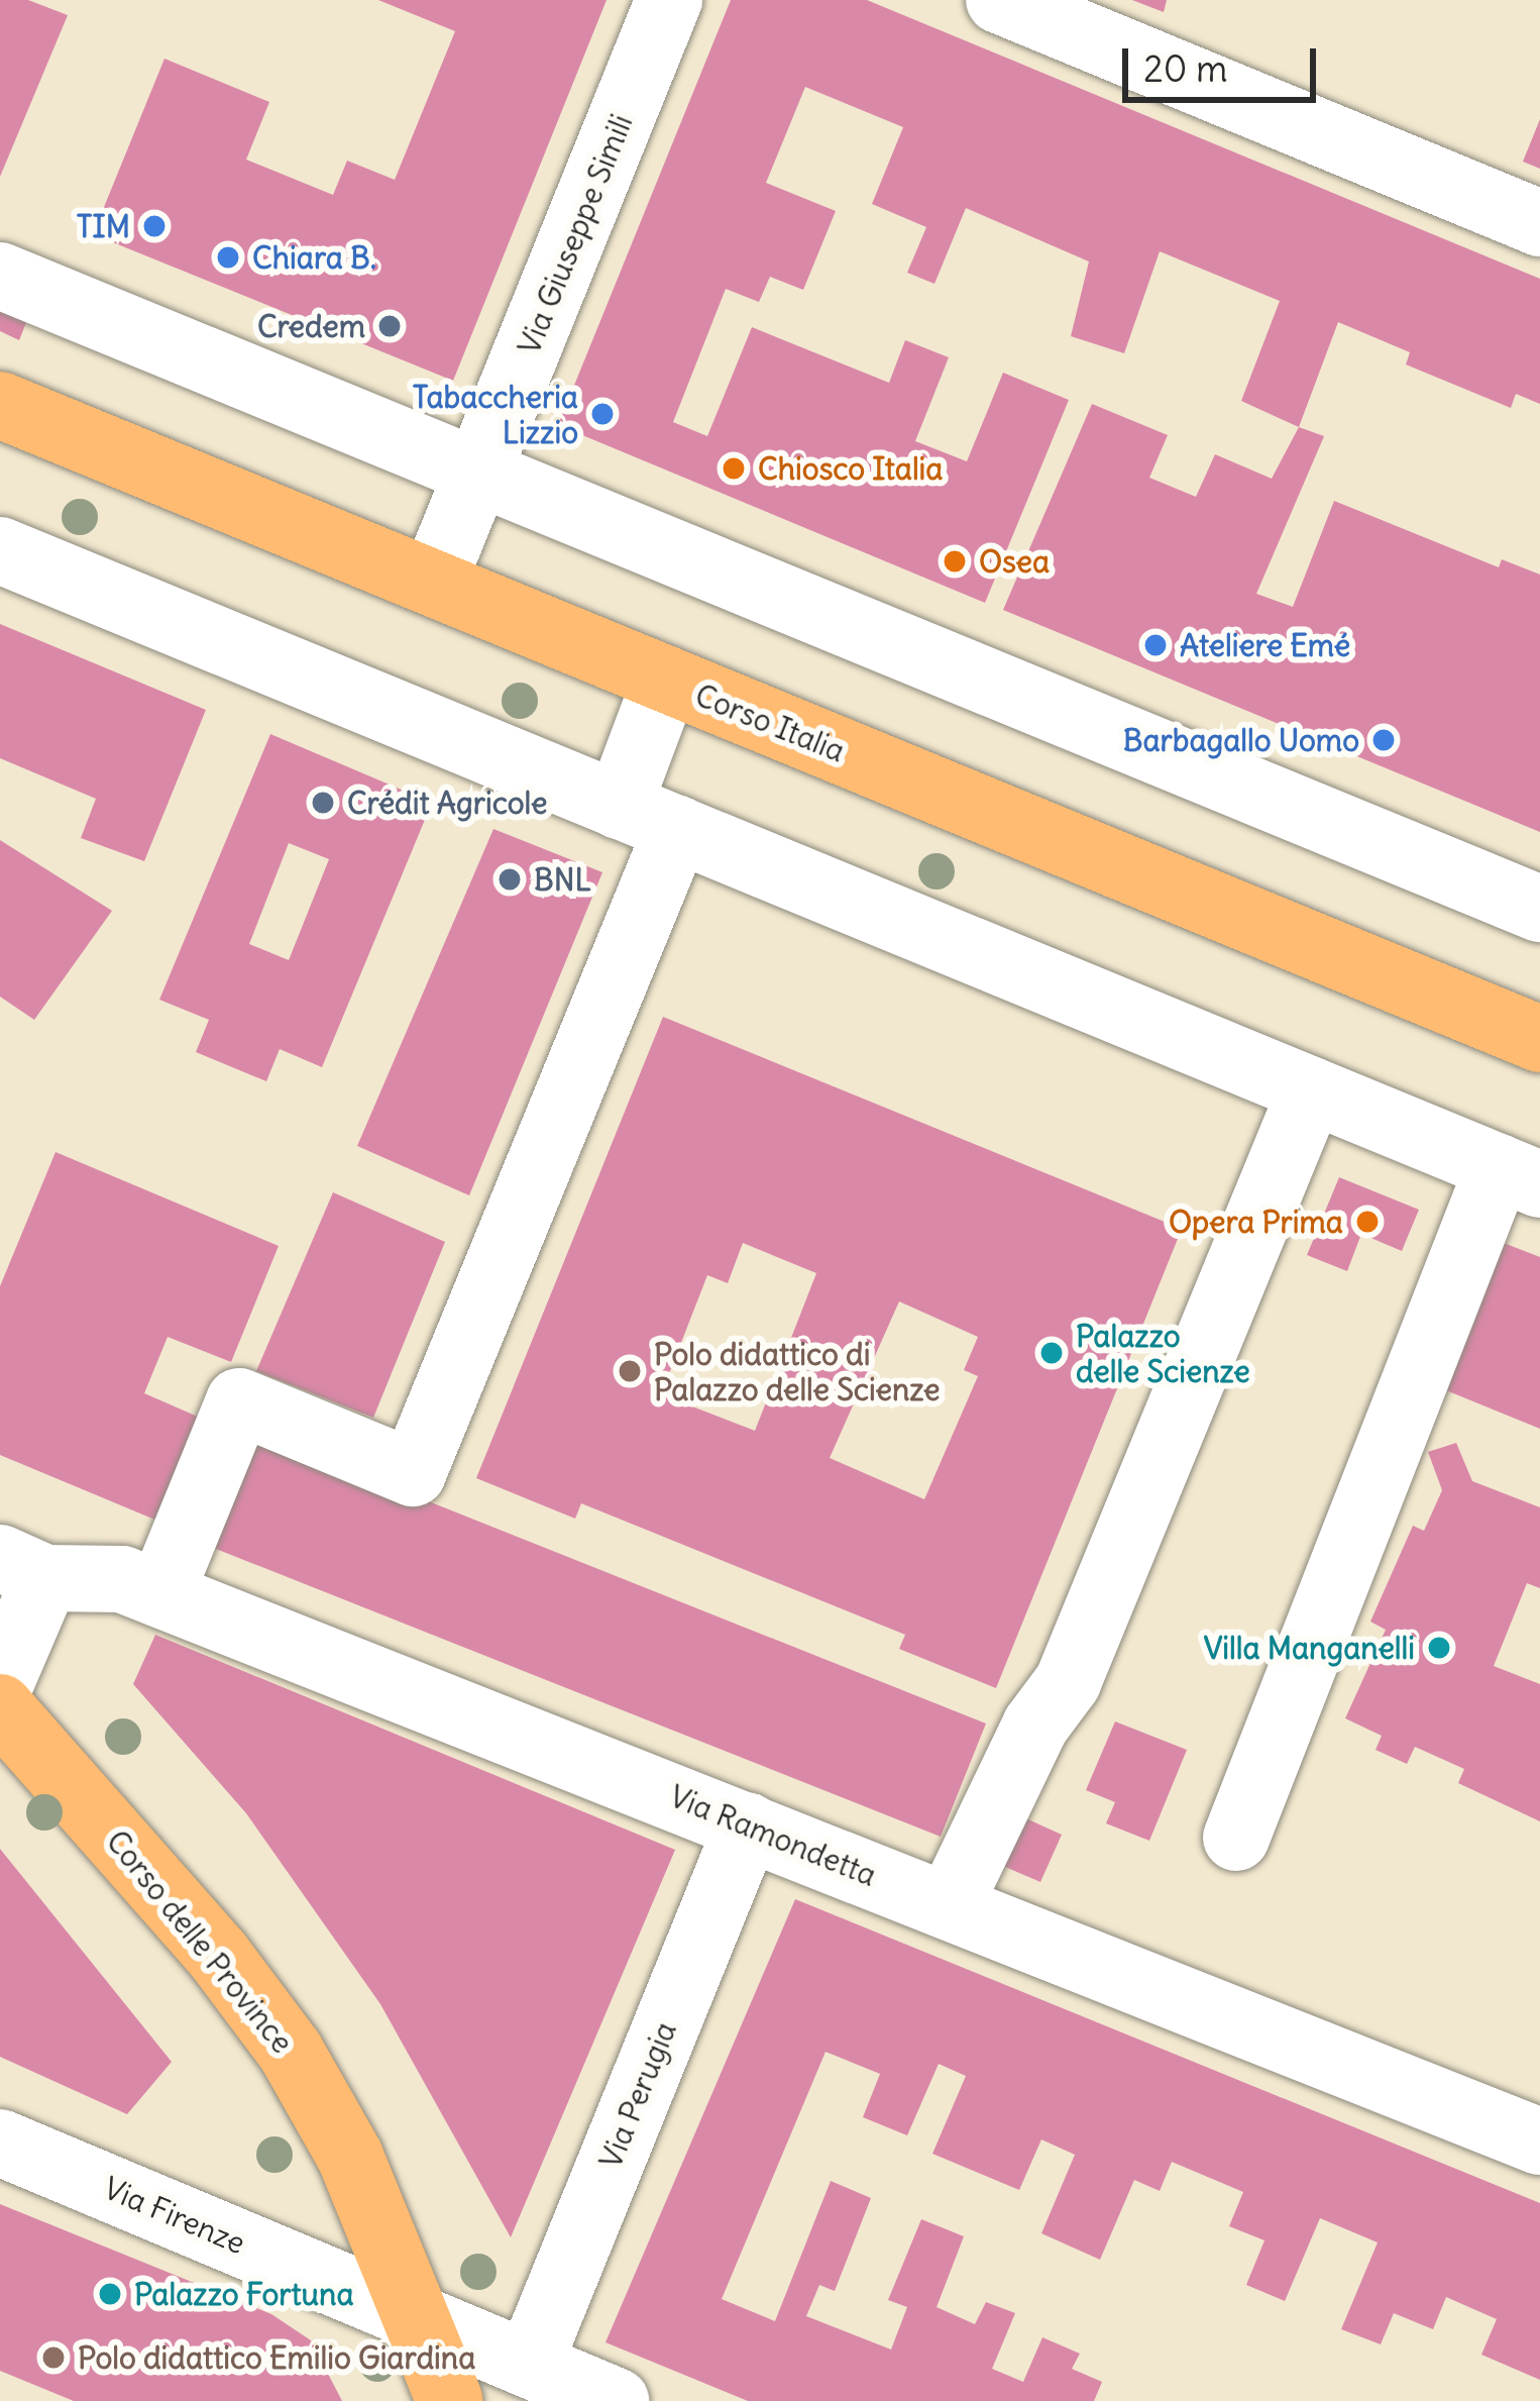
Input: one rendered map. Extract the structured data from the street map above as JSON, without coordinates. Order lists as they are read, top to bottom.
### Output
{
  "streets": {
    "main road": ["Corso Italia", "Corso delle Province"],
    "street": [
      "Via Giuseppe Simili",
      "Via Ramondetta",
      "Via Perugia",
      "Via Firenze"
    ]
  },
  "crossings": [
    ["Via Giuseppe Simili", "Corso Italia"],
    ["Via Ramondetta", "Via Perugia"],
    ["Corso delle Province", "Via Firenze"],
    ["Via Perugia", "Via Firenze"]
  ],
  "places": [
    "TIM",
    "Chiara B.",
    "Credem",
    "Tabaccheria Lizzio",
    "Chiosco Italia",
    "Osea",
    "Ateliere Emé",
    "Barbagallo Uomo",
    "Crédit Agricole",
    "BNL",
    "Opera Prima",
    "Palazzo delle Scienze",
    "Polo didattico di Palazzo delle Scienze",
    "Villa Manganelli",
    "Palazzo Fortuna",
    "Polo didattico Emilio Giardina"
  ],
  "scale_bar": "20 m"
}
